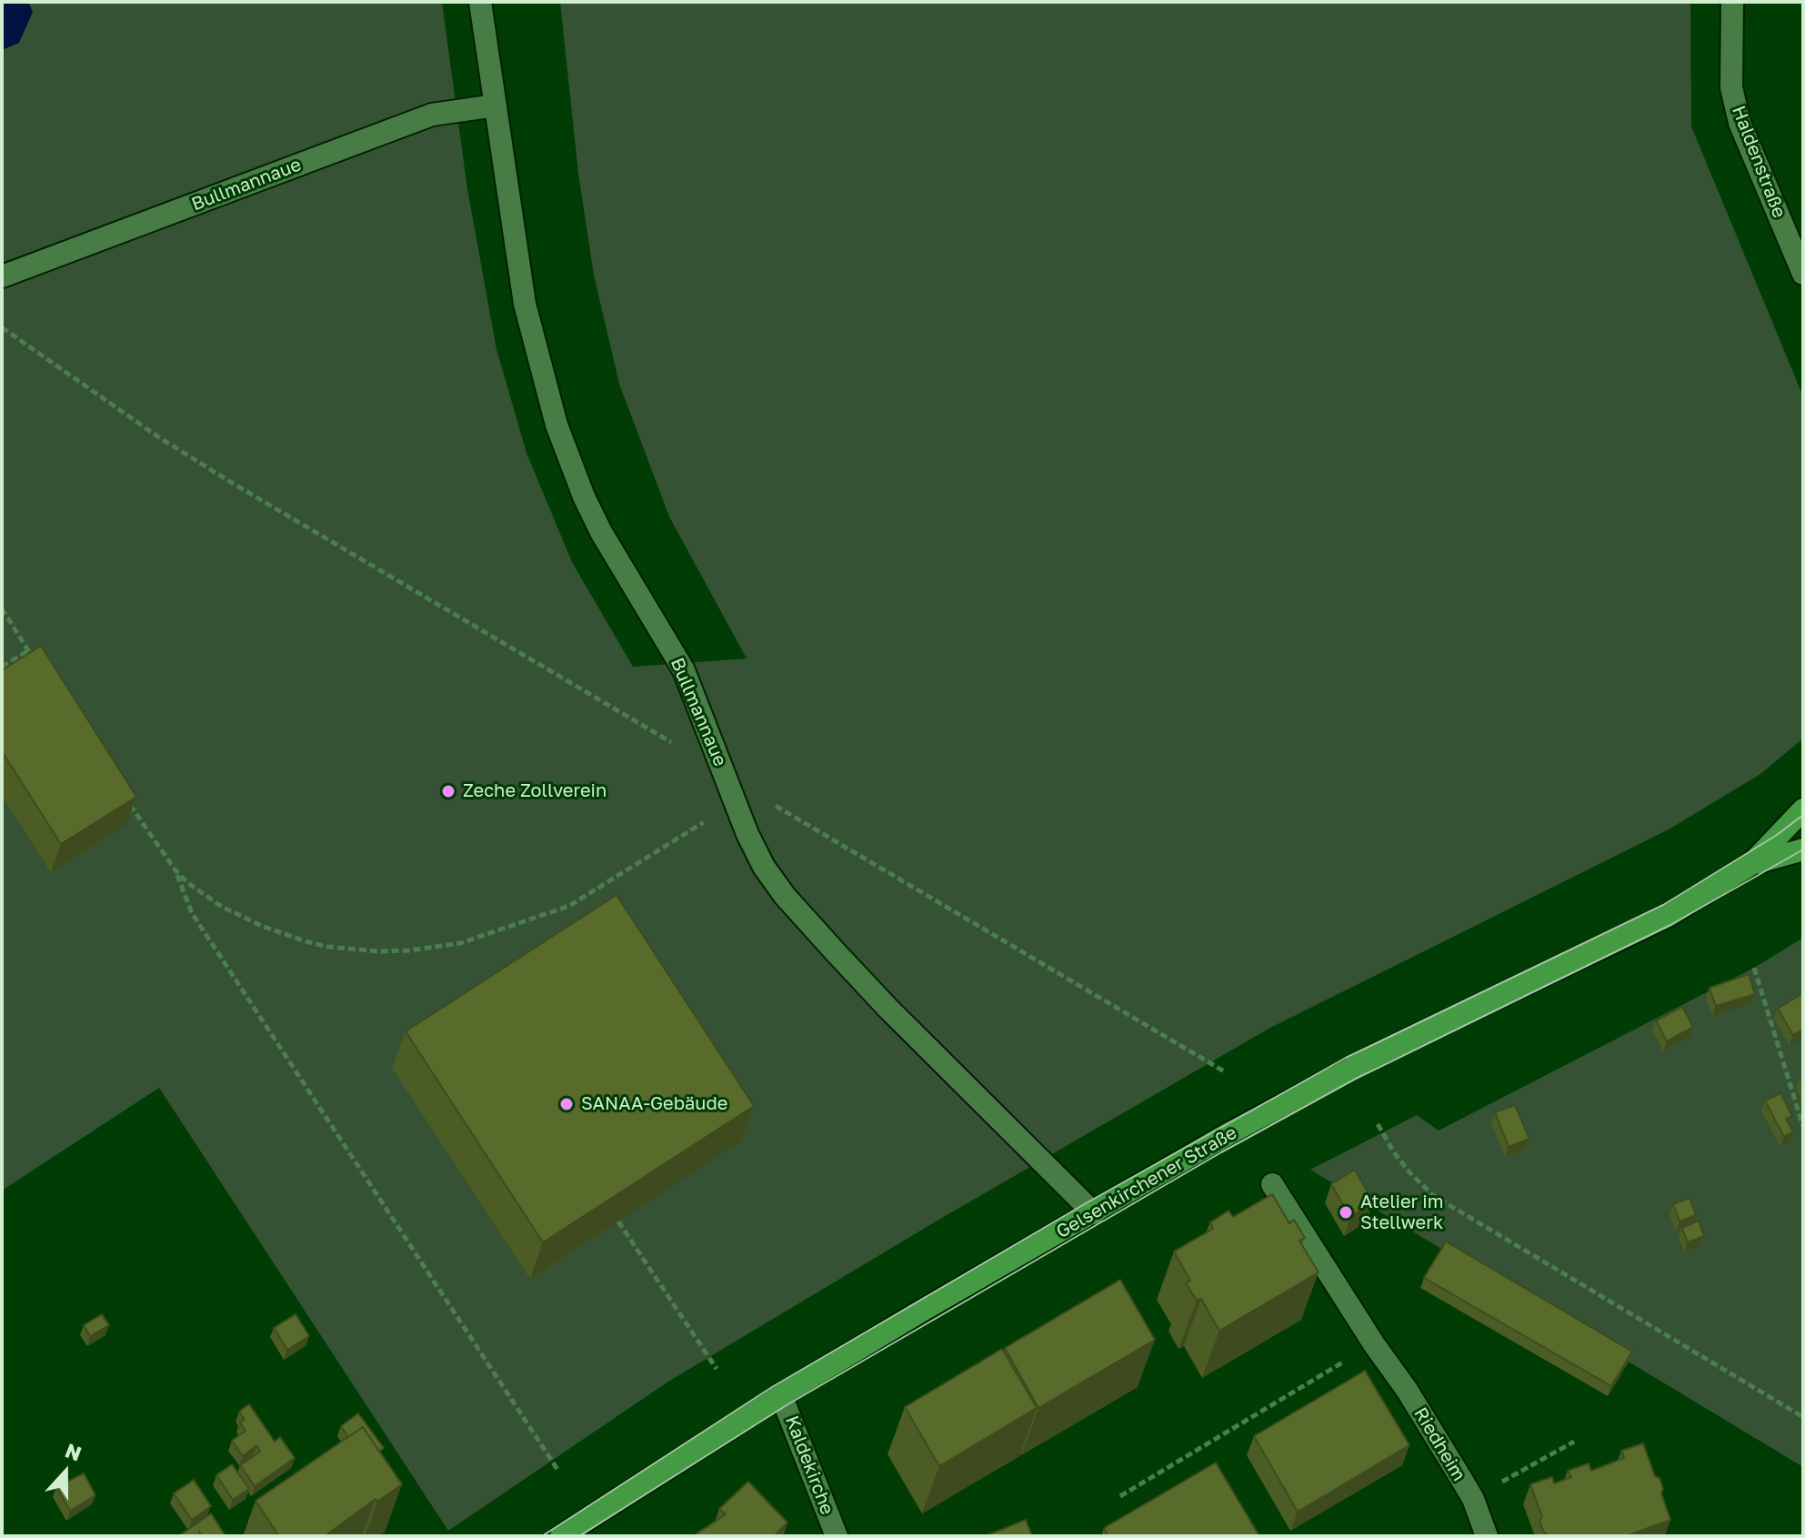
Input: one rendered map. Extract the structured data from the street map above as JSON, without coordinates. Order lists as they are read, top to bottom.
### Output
{
  "streets": {
    "main road": ["Gelsenkirchener Straße"],
    "street": [
      "Haldenstraße",
      "Bullmannaue",
      "Riedheim",
      "Kaldekirche"
    ]
  },
  "crossings": [
    ["Bullmannaue", "Gelsenkirchener Straße"],
    ["Gelsenkirchener Straße", "Kaldekirche"]
  ],
  "places": ["Zeche Zollverein", "SANAA-Gebäude", "Atelier im Stellwerk"],
  "north": "top"
}
